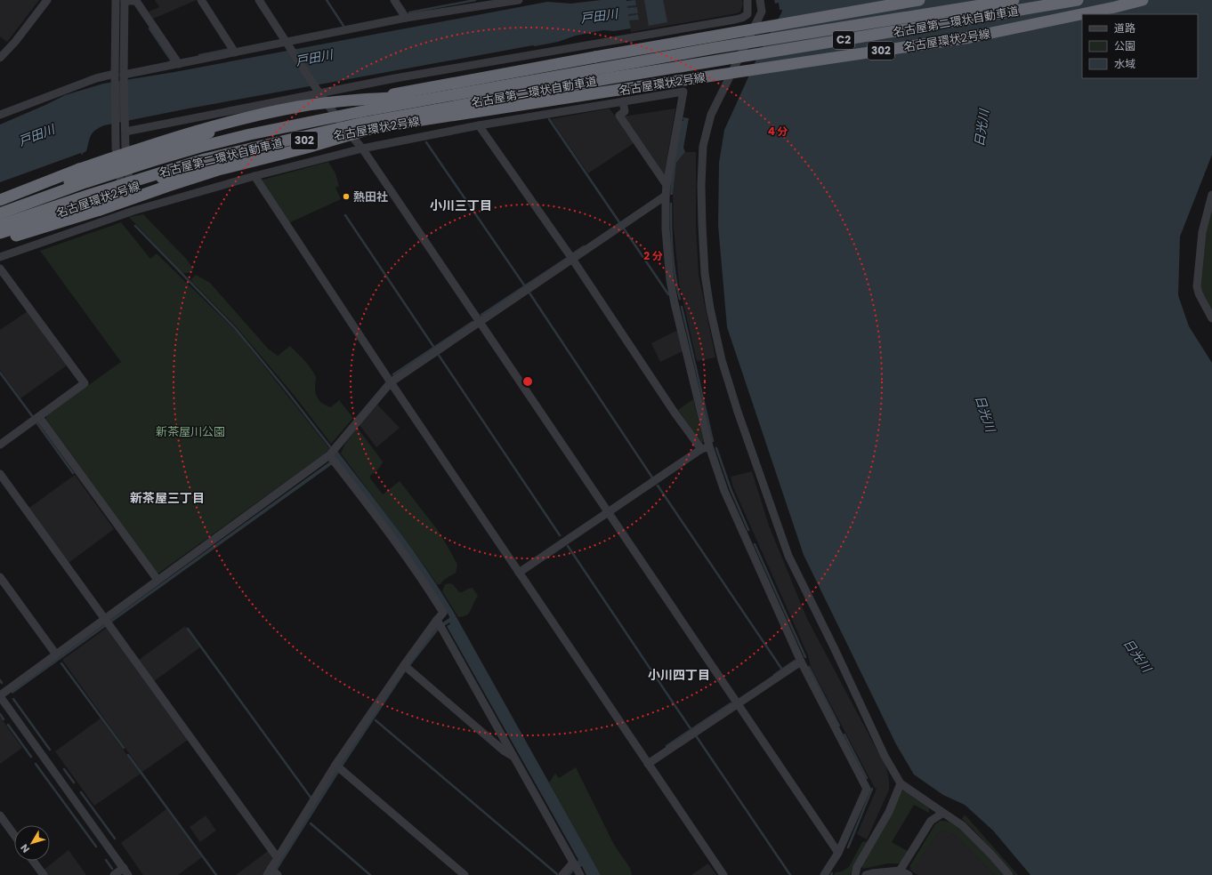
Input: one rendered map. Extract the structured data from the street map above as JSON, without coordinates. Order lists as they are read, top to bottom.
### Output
{
  "streets": {
    "highway": [
      "名古屋第二環状自動車道",
      "C2",
      "名古屋環状2号線",
      "302"
    ]
  },
  "districts": ["小川三丁目", "新茶屋三丁目", "小川四丁目"],
  "water": ["戸田川", "日光川"],
  "parks": ["新茶屋川公園"],
  "places": ["熱田社"],
  "legend": ["道路", "公園", "水域"],
  "north": "bottom left",
  "rings": ["4 分", "2 分"]
}
